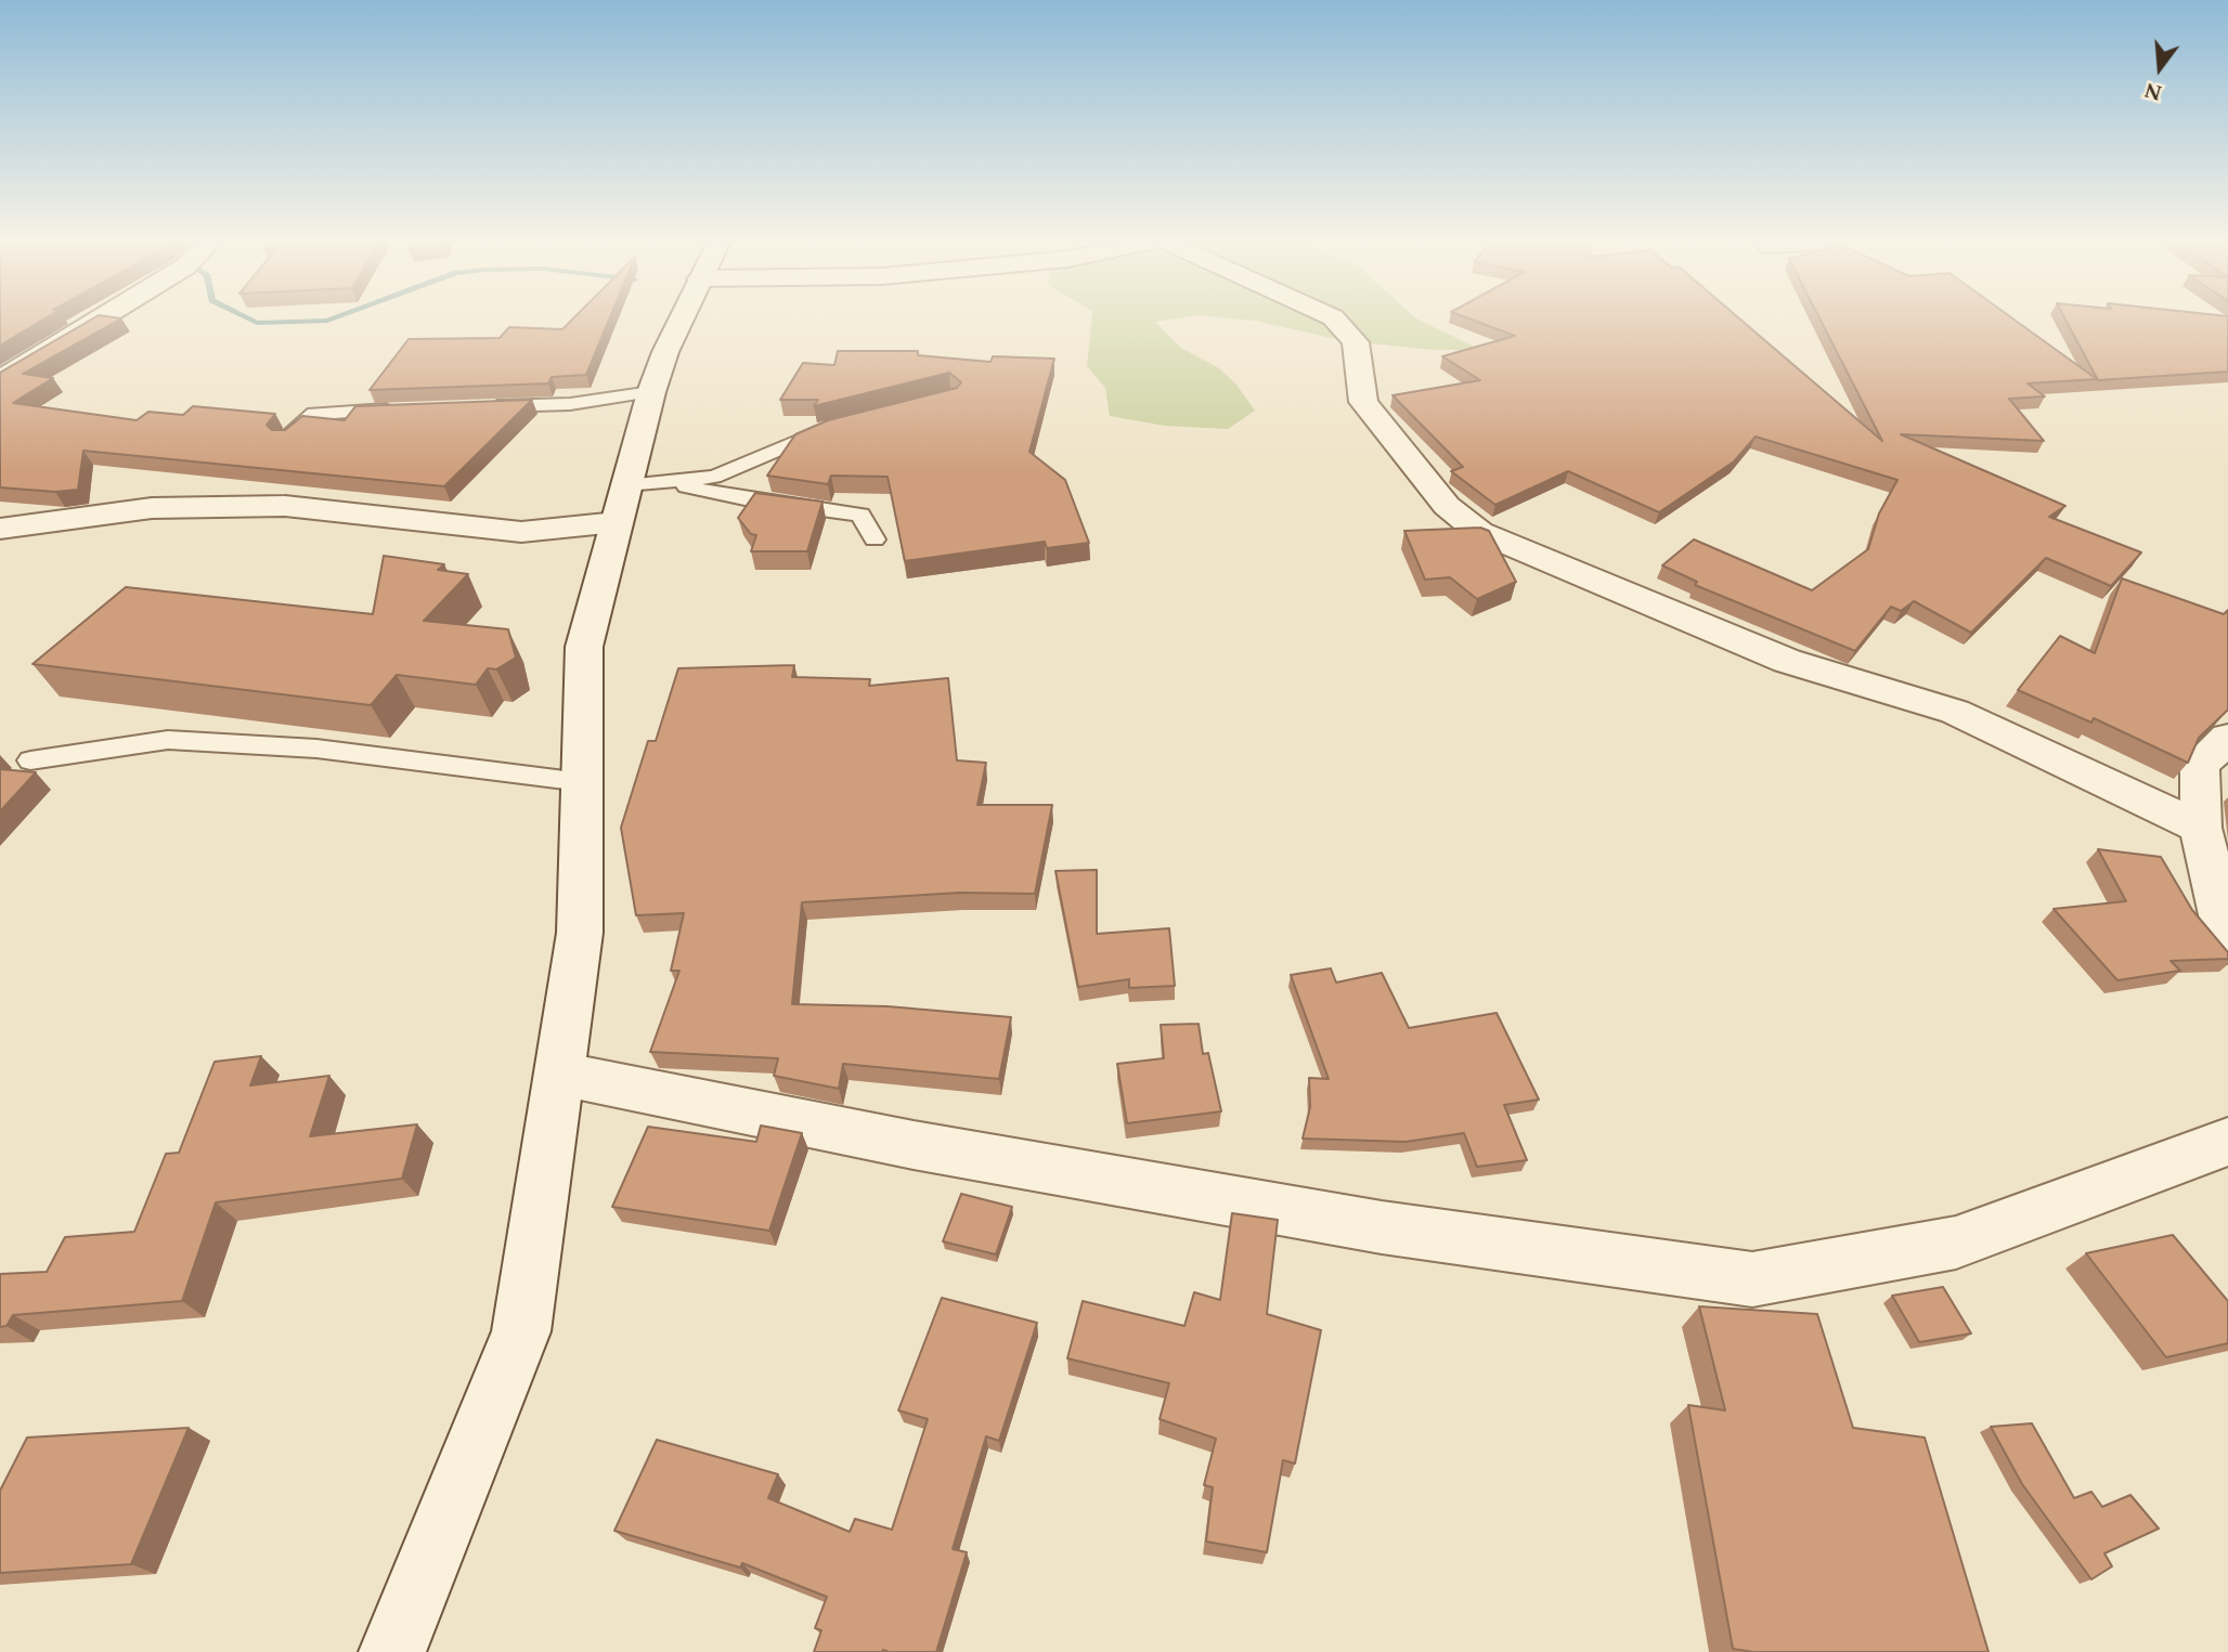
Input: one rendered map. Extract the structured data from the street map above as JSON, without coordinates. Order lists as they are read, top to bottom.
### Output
{
  "north": "bottom"
}
